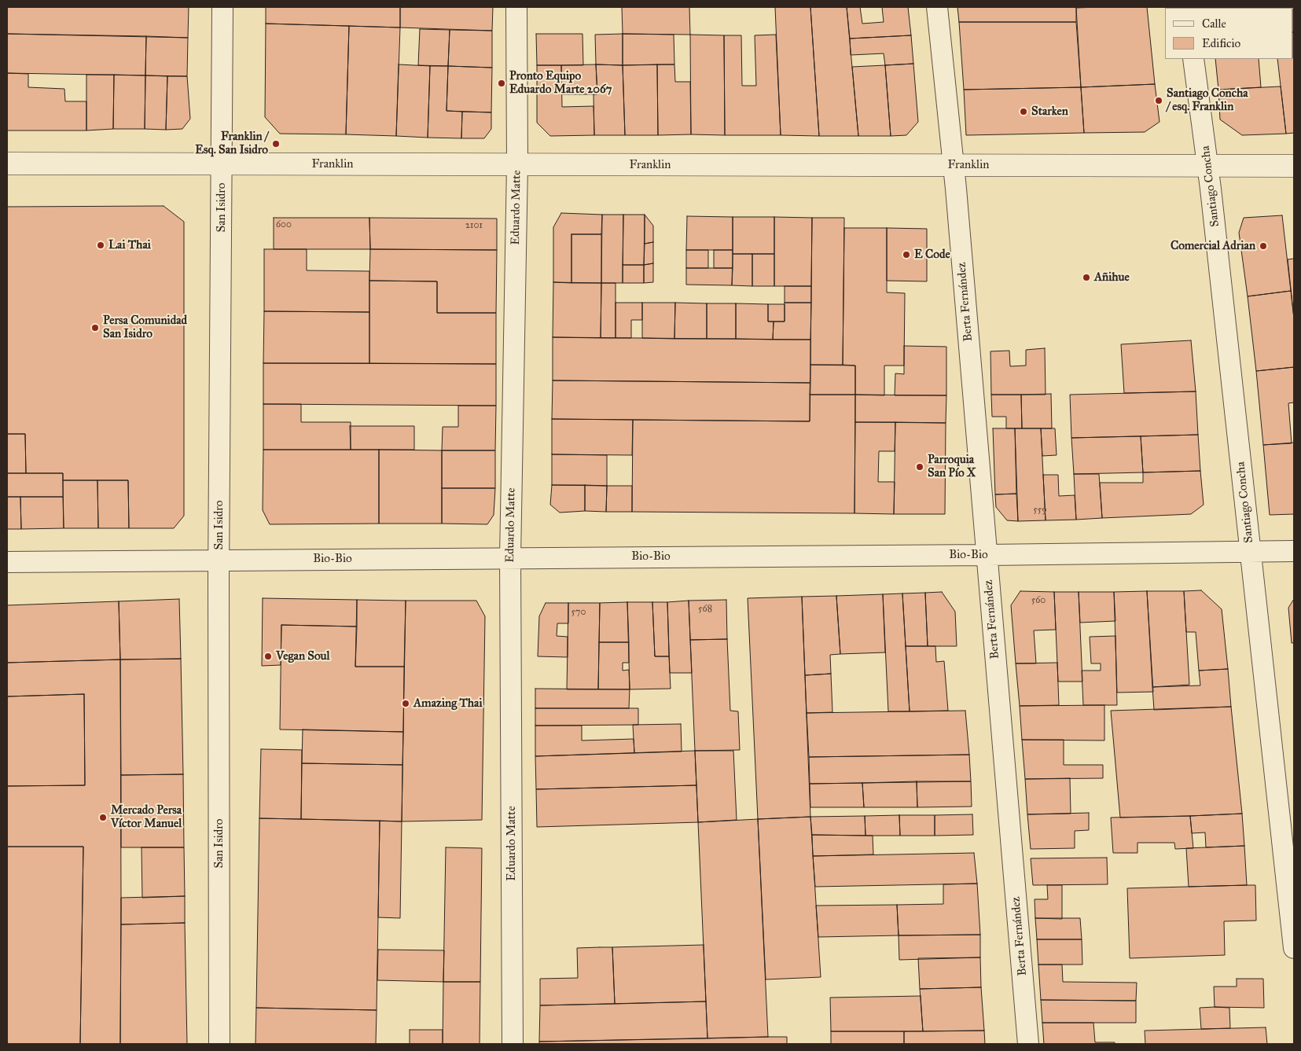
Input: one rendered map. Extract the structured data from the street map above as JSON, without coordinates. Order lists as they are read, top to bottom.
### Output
{
  "streets": {
    "main road": ["Franklin"],
    "street": [
      "Santiago Concha",
      "San Isidro",
      "Eduardo Matte",
      "Berta Fernández",
      "Bio-Bio"
    ]
  },
  "crossings": [
    ["Franklin", "Santiago Concha"],
    ["Franklin", "San Isidro"],
    ["Franklin", "Eduardo Matte"],
    ["Franklin", "Berta Fernández"],
    ["Santiago Concha", "Bio-Bio"],
    ["San Isidro", "Bio-Bio"],
    ["Eduardo Matte", "Bio-Bio"],
    ["Berta Fernández", "Bio-Bio"]
  ],
  "places": [
    "Pronto Equipo Eduardo Marte 2067",
    "Santiago Concha / esq. Franklin",
    "Starken",
    "Franklin / Esq. San Isidro",
    "Lai Thai",
    "Comercial Adrian",
    "E Code",
    "Añihue",
    "Persa Comunidad San Isidro",
    "Parroquia San Pío X",
    "Vegan Soul",
    "Amazing Thai",
    "Mercado Persa Víctor Manuel"
  ],
  "house_numbers": [
    "600",
    "2101",
    "559",
    "560",
    "568",
    "570"
  ],
  "legend": ["Calle", "Edificio"]
}
